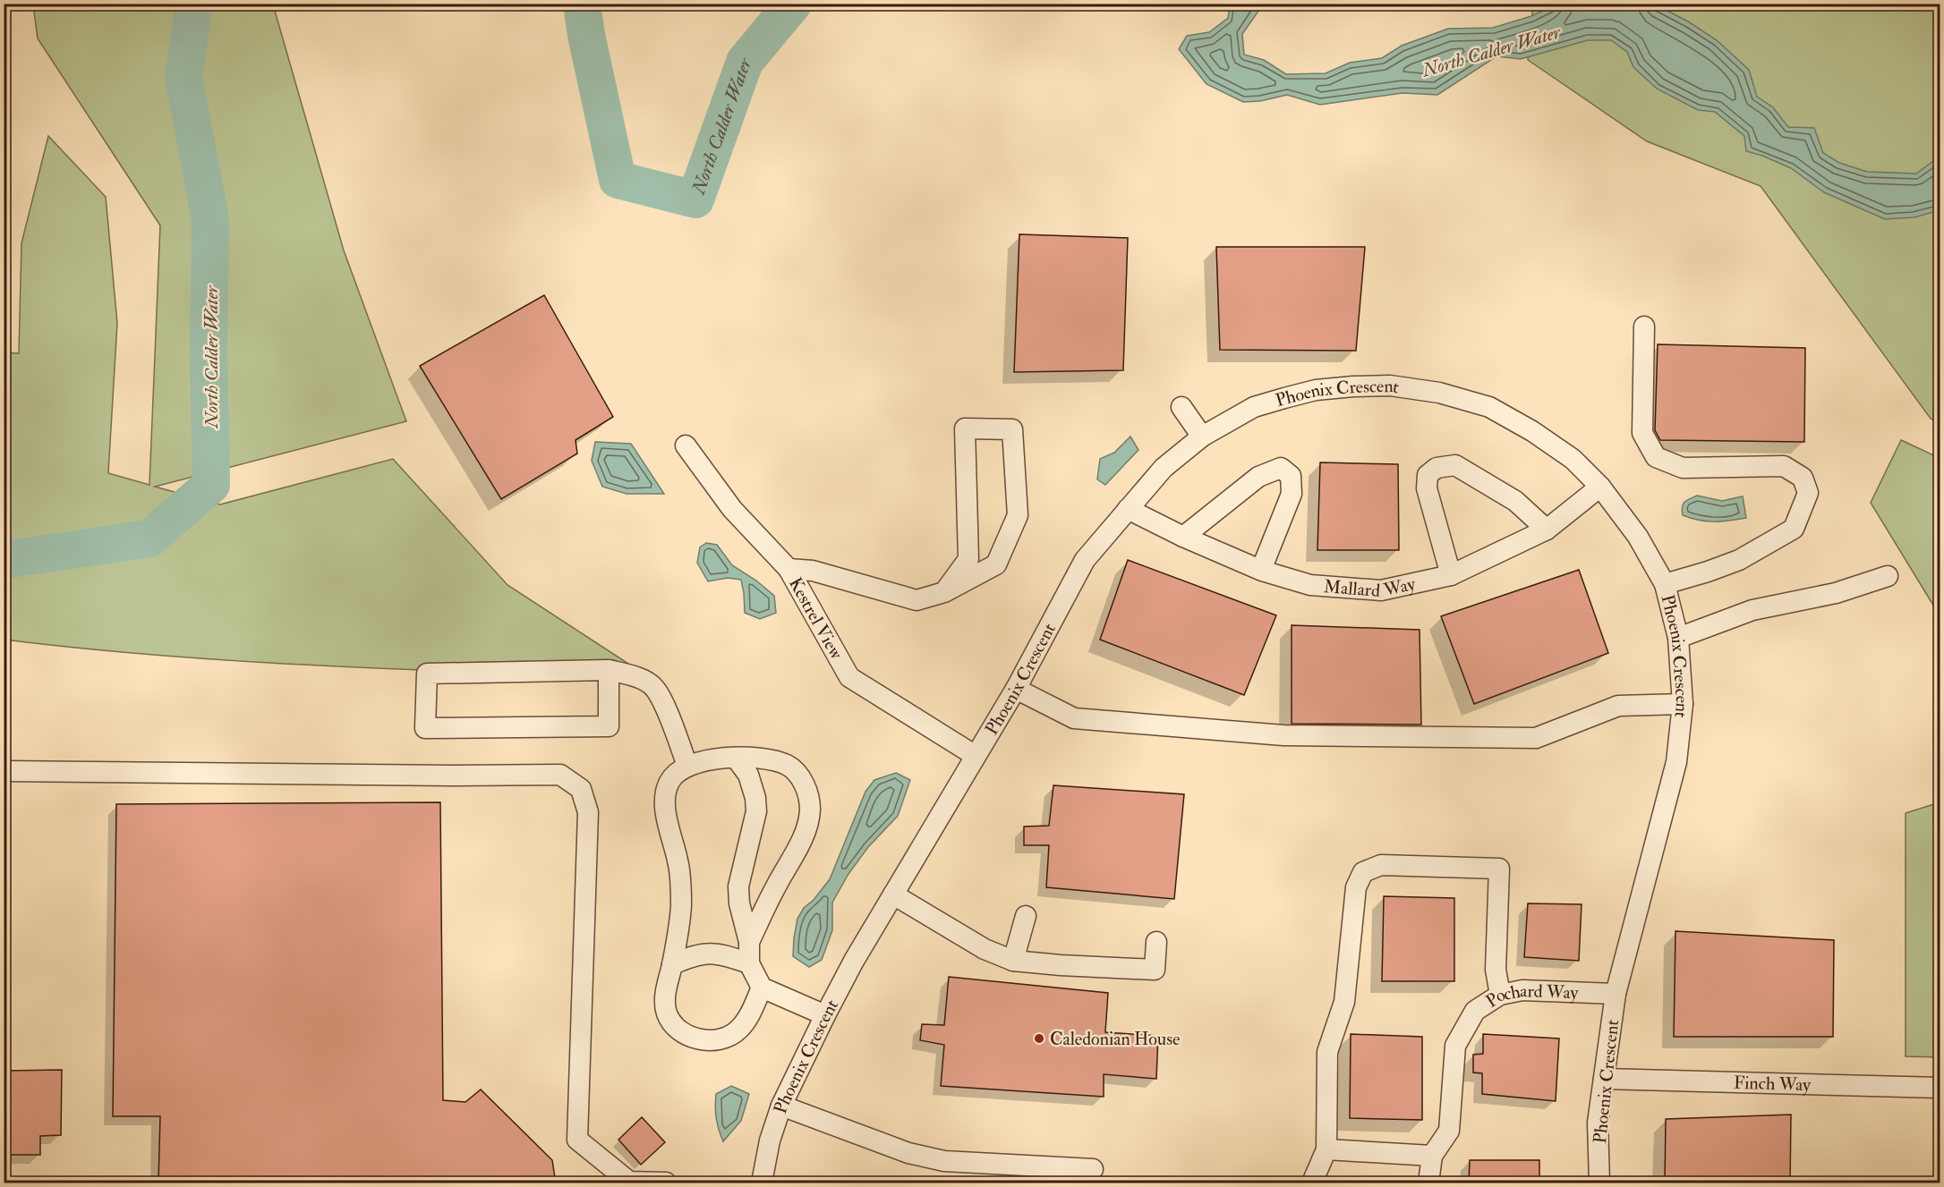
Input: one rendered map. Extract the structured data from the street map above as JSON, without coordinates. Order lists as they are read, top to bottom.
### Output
{
  "streets": {
    "street": [
      "Phoenix Crescent",
      "Mallard Way",
      "Kestrel View",
      "Pochard Way",
      "Finch Way"
    ]
  },
  "crossings": [
    ["Phoenix Crescent", "Mallard Way"],
    ["Phoenix Crescent", "Kestrel View"],
    ["Phoenix Crescent", "Pochard Way"],
    ["Phoenix Crescent", "Finch Way"]
  ],
  "water": ["North Calder Water"],
  "places": ["Caledonian House"]
}
